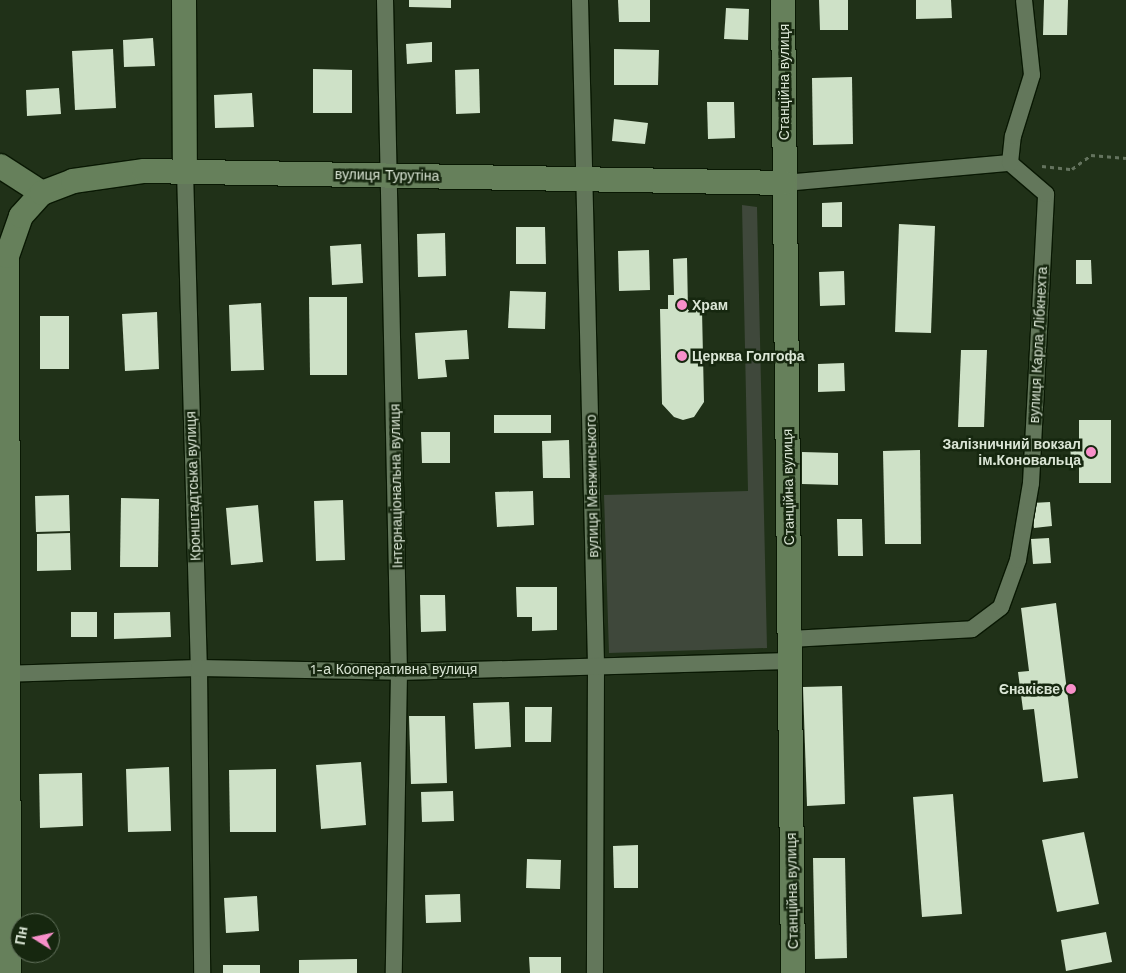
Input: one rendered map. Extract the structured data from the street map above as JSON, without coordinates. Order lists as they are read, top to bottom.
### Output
{
  "streets": {
    "street": [
      "Станційна вулиця",
      "вулиця Турутіна",
      "вулиця Карла Лібкнехта",
      "Кронштадтська вулиця",
      "Інтернаціональна вулиця",
      "вулиця Менжинського",
      "1-а Кооперативна вулиця"
    ]
  },
  "crossings": [
    ["Станційна вулиця", "вулиця Турутіна"],
    ["Станційна вулиця", "вулиця Карла Лібкнехта"],
    ["Станційна вулиця", "1-а Кооперативна вулиця"],
    ["вулиця Турутіна", "Кронштадтська вулиця"],
    ["вулиця Турутіна", "Інтернаціональна вулиця"],
    ["вулиця Турутіна", "вулиця Менжинського"],
    ["вулиця Карла Лібкнехта", "1-а Кооперативна вулиця"],
    ["Кронштадтська вулиця", "1-а Кооперативна вулиця"],
    ["Інтернаціональна вулиця", "1-а Кооперативна вулиця"],
    ["вулиця Менжинського", "1-а Кооперативна вулиця"]
  ],
  "places": [
    "Храм",
    "Церква Голгофа",
    "Залізничний вокзал ім.Коновальца",
    "Єнакієве"
  ],
  "north": "left"
}
